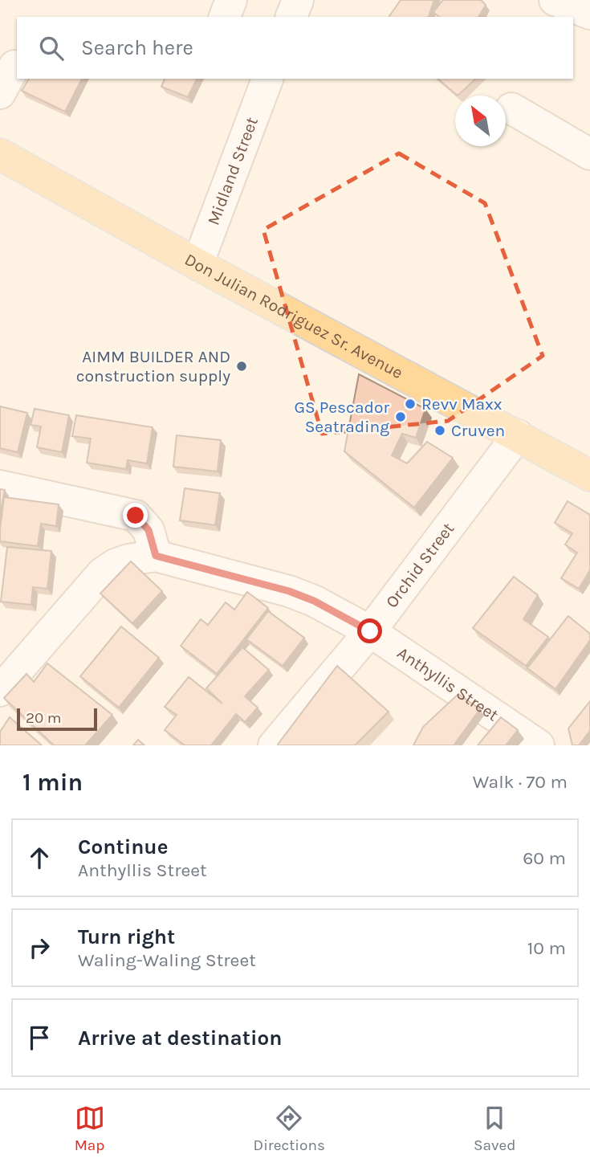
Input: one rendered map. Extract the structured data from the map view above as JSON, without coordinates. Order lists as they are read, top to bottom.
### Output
{
  "streets": {
    "main road": ["Don Julian Rodriguez Sr. Avenue"],
    "street": ["Midland Street", "Orchid Street", "Anthyllis Street"]
  },
  "crossings": [
    ["Midland Street", "Don Julian Rodriguez Sr. Avenue"],
    ["Don Julian Rodriguez Sr. Avenue", "Orchid Street"],
    ["Orchid Street", "Anthyllis Street"]
  ],
  "places": [
    "AIMM BUILDER AND construction supply",
    "Revv Maxx",
    "GS Pescador Seatrading",
    "Cruven"
  ],
  "scale_bar": "20 m",
  "north": "top left",
  "page": {
    "search": "Search here",
    "scale": "20 m",
    "heading": ["1 min", "Walk · 70 m"],
    "list": [
      ["Continue", "Anthyllis Street", "60 m"],
      ["Turn right", "Waling-Waling Street", "10 m"],
      "Arrive at destination"
    ],
    "nav": ["Map", "Directions", "Saved"]
  }
}
